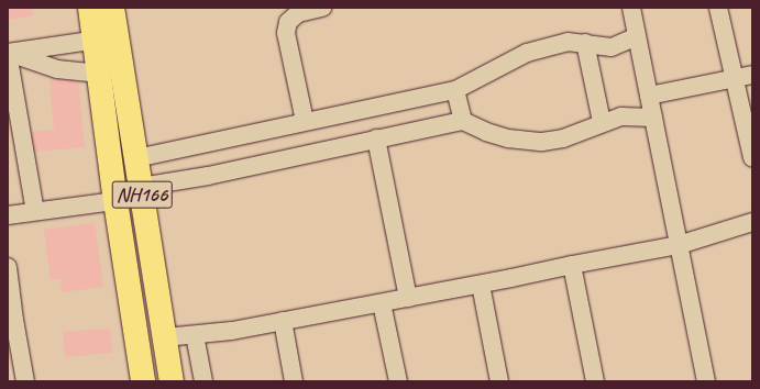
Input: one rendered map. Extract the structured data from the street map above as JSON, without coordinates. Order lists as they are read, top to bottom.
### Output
{
  "streets": {
    "highway": ["NH166"]
  }
}
